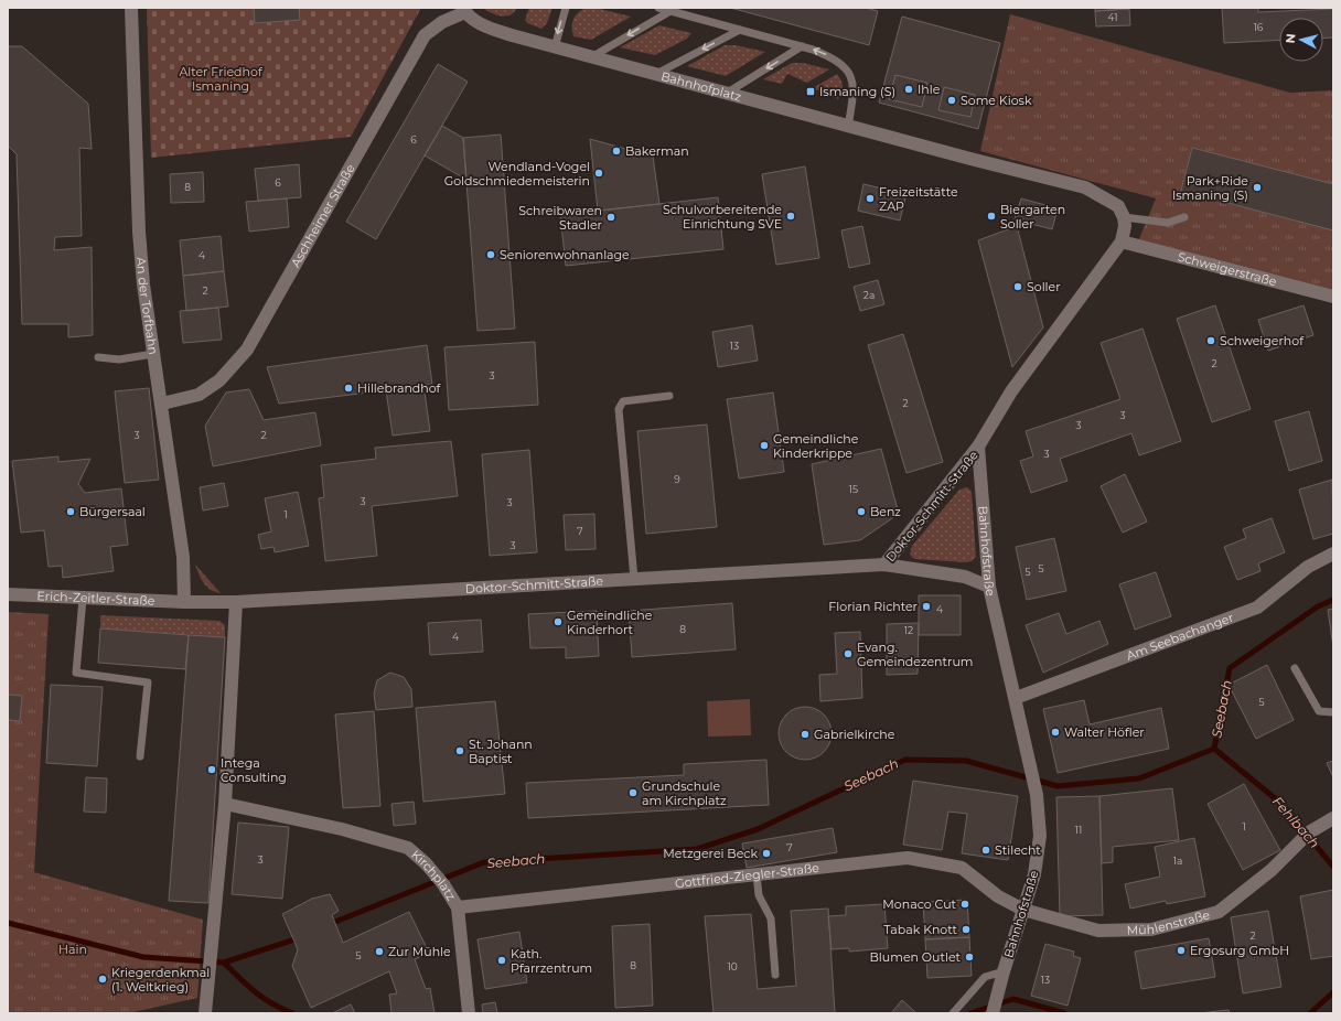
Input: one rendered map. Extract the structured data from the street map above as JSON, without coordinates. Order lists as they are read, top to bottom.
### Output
{
  "streets": {
    "street": [
      "Bahnhofplatz",
      "Aschheimer Straße",
      "Schweigerstraße",
      "An der Torfbahn",
      "Doktor-Schmitt-Straße",
      "Bahnhofstraße",
      "Erich-Zeitler-Straße",
      "Am Seebachanger",
      "Gottfried-Ziegler-Straße",
      "Kirchplatz",
      "Mühlenstraße"
    ]
  },
  "crossings": [
    ["Bahnhofplatz", "Aschheimer Straße"],
    ["Aschheimer Straße", "An der Torfbahn"],
    ["An der Torfbahn", "Doktor-Schmitt-Straße"],
    ["An der Torfbahn", "Erich-Zeitler-Straße"],
    ["Doktor-Schmitt-Straße", "Bahnhofstraße"],
    ["Doktor-Schmitt-Straße", "Erich-Zeitler-Straße"],
    ["Bahnhofstraße", "Am Seebachanger"],
    ["Bahnhofstraße", "Gottfried-Ziegler-Straße"],
    ["Bahnhofstraße", "Mühlenstraße"],
    ["Gottfried-Ziegler-Straße", "Kirchplatz"],
    ["Gottfried-Ziegler-Straße", "Mühlenstraße"]
  ],
  "water": ["Seebach", "Fehlbach"],
  "parks": ["Alter Friedhof Ismaning", "Hain"],
  "places": {
    "other": [
      "Ihle",
      "Some Kiosk",
      "Bakerman",
      "Wendland-Vogel Goldschmiedemeisterin",
      "Park+Ride Ismaning (S)",
      "Freizeitstätte ZAP",
      "Schulvorbereitende Einrichtung SVE",
      "Biergarten Soller",
      "Schreibwaren Stadler",
      "Seniorenwohnanlage",
      "Soller",
      "Schweigerhof",
      "Hillebrandhof",
      "Gemeindliche Kinderkrippe",
      "Bürgersaal",
      "Benz",
      "Florian Richter",
      "Gemeindliche Kinderhort",
      "Evang. Gemeindezentrum",
      "Walter Höfler",
      "Gabrielkirche",
      "St. Johann Baptist",
      "Intega Consulting",
      "Grundschule am Kirchplatz",
      "Stilecht",
      "Metzgerei Beck",
      "Monaco Cut",
      "Tabak Knott",
      "Ergosurg GmbH",
      "Zur Mühle",
      "Blumen Outlet",
      "Kath. Pfarrzentrum",
      "Kriegerdenkmal (1. Weltkrieg)"
    ],
    "transit": ["Ismaning (S)"]
  },
  "house_numbers": [
    "41",
    "16",
    "6",
    "6",
    "8",
    "4",
    "2",
    "2a",
    "13",
    "2",
    "3",
    "2",
    "3",
    "3",
    "3",
    "2",
    "3",
    "9",
    "15",
    "3",
    "3",
    "1",
    "7",
    "3",
    "5",
    "5",
    "4",
    "8",
    "12",
    "4",
    "5",
    "1",
    "11",
    "7",
    "3",
    "1a",
    "2",
    "5",
    "8",
    "10",
    "13"
  ],
  "north": "left"
}
